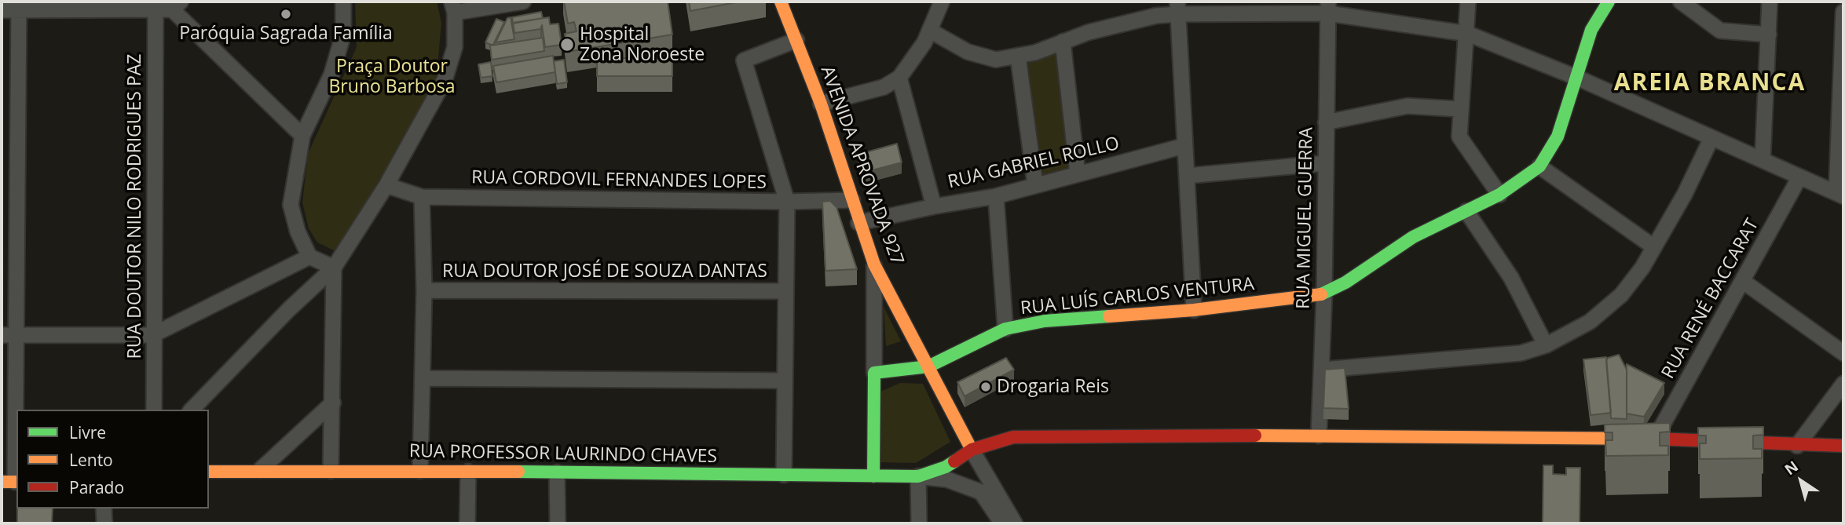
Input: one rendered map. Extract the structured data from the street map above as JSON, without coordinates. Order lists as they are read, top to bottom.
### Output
{
  "streets": {
    "street": [
      "RUA GABRIEL ROLLO",
      "AVENIDA APROVADA 927",
      "RUA CORDOVIL FERNANDES LOPES",
      "RUA DOUTOR NILO RODRIGUES PAZ",
      "RUA MIGUEL GUERRA",
      "RUA DOUTOR JOSÉ DE SOUZA DANTAS",
      "RUA LUÍS CARLOS VENTURA",
      "RUA RENÉ BACCARAT",
      "RUA PROFESSOR LAURINDO CHAVES"
    ]
  },
  "crossings": [
    ["RUA GABRIEL ROLLO", "AVENIDA APROVADA 927"],
    ["AVENIDA APROVADA 927", "RUA CORDOVIL FERNANDES LOPES"],
    ["AVENIDA APROVADA 927", "RUA LUÍS CARLOS VENTURA"],
    ["AVENIDA APROVADA 927", "RUA PROFESSOR LAURINDO CHAVES"],
    ["RUA MIGUEL GUERRA", "RUA LUÍS CARLOS VENTURA"],
    ["RUA MIGUEL GUERRA", "RUA PROFESSOR LAURINDO CHAVES"],
    ["RUA RENÉ BACCARAT", "RUA PROFESSOR LAURINDO CHAVES"]
  ],
  "districts": ["AREIA BRANCA"],
  "parks": ["Praça Doutor Bruno Barbosa"],
  "places": ["Paróquia Sagrada Família", "Hospital Zona Noroeste", "Drogaria Reis"],
  "legend": ["Livre", "Lento", "Parado"],
  "north": "top left"
}
